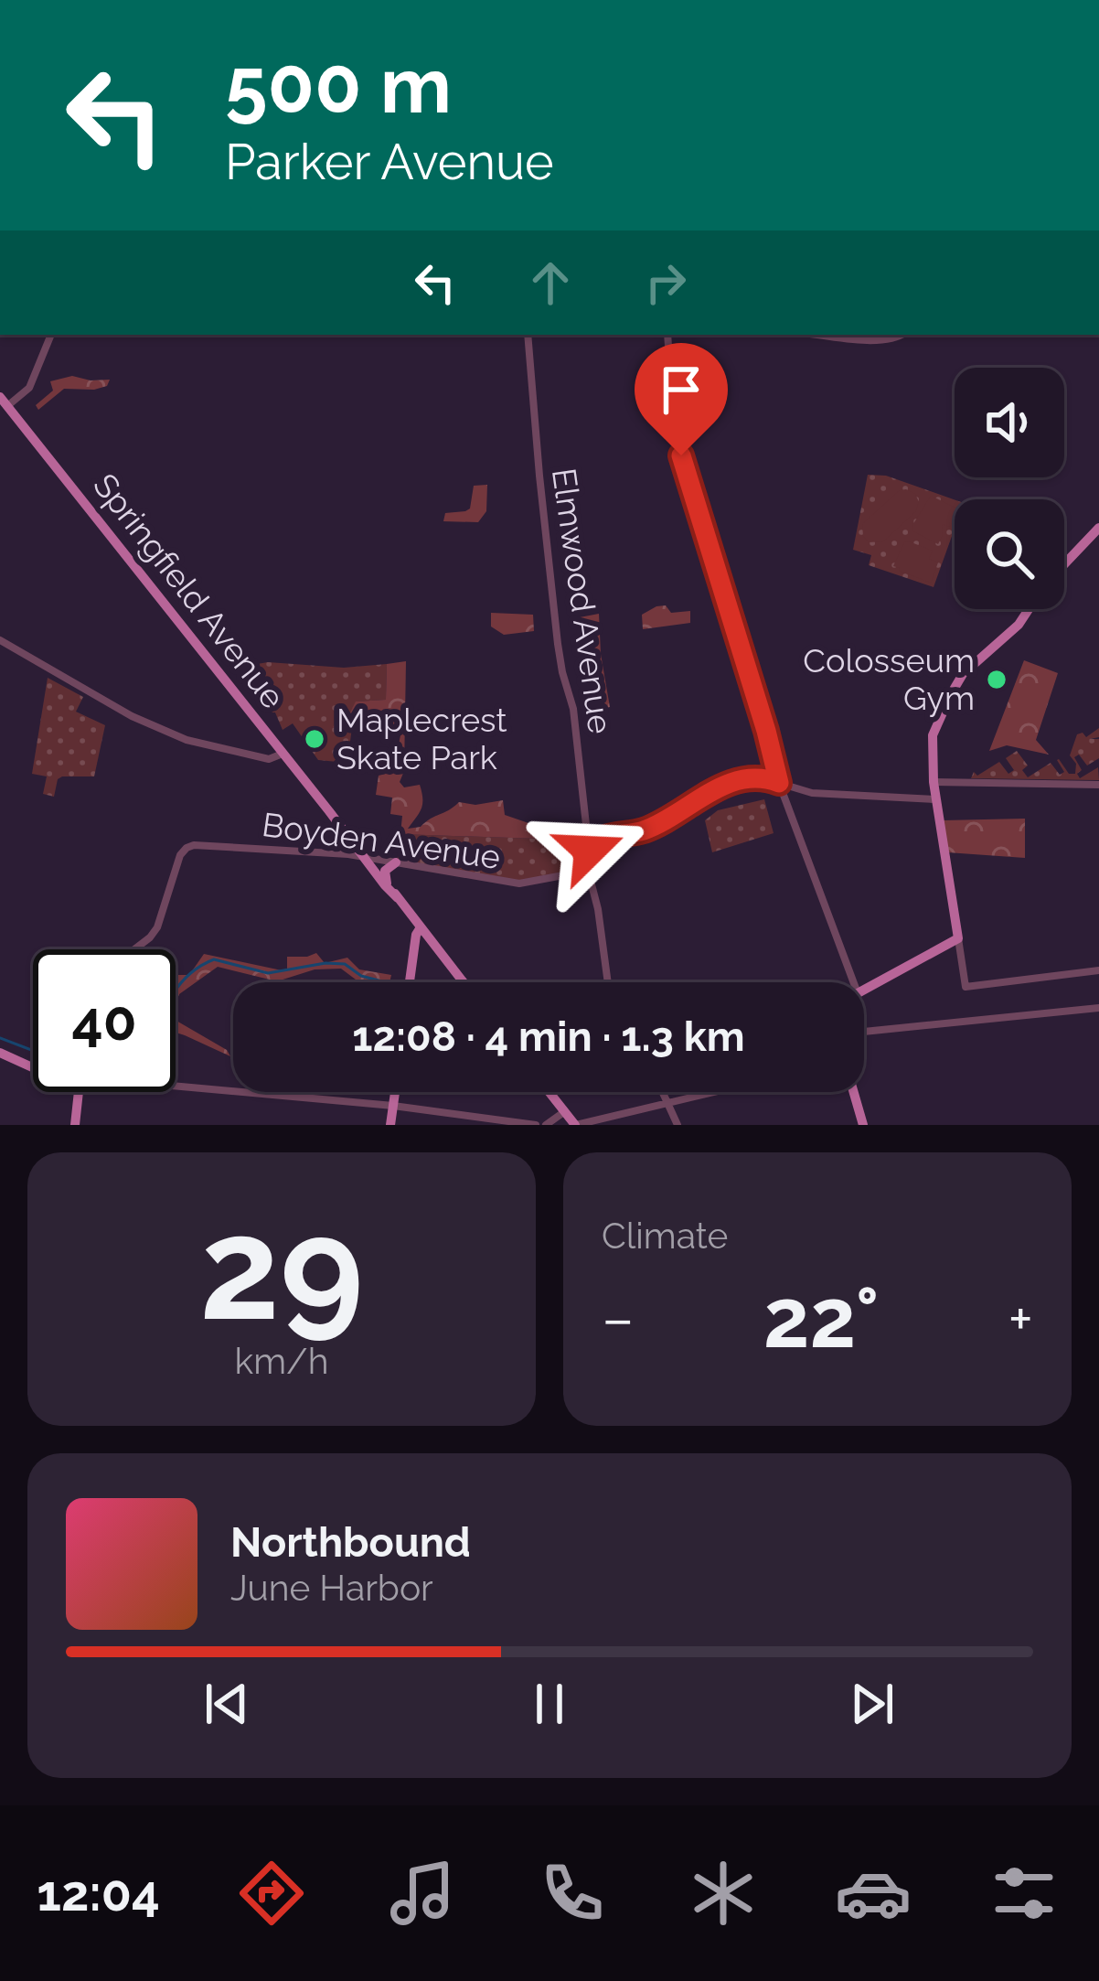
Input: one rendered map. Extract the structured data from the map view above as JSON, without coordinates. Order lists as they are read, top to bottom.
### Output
{
  "streets": {
    "main road": ["Springfield Avenue"],
    "street": ["Elmwood Avenue", "Boyden Avenue"]
  },
  "crossings": [
    ["Springfield Avenue", "Boyden Avenue"],
    ["Elmwood Avenue", "Boyden Avenue"]
  ],
  "places": ["Colosseum Gym", "Maplecrest Skate Park"],
  "page": {
    "turn": ["500 m", "Parker Avenue"],
    "limit": "40",
    "trip": "12:08 · 4 min · 1.3 km",
    "tile": [
      ["29", "km/h"],
      "Climate"
    ],
    "heat": ["−", "22°", "+"],
    "song": ["Northbound", "June Harbor"],
    "tabs": "12:04"
  }
}
